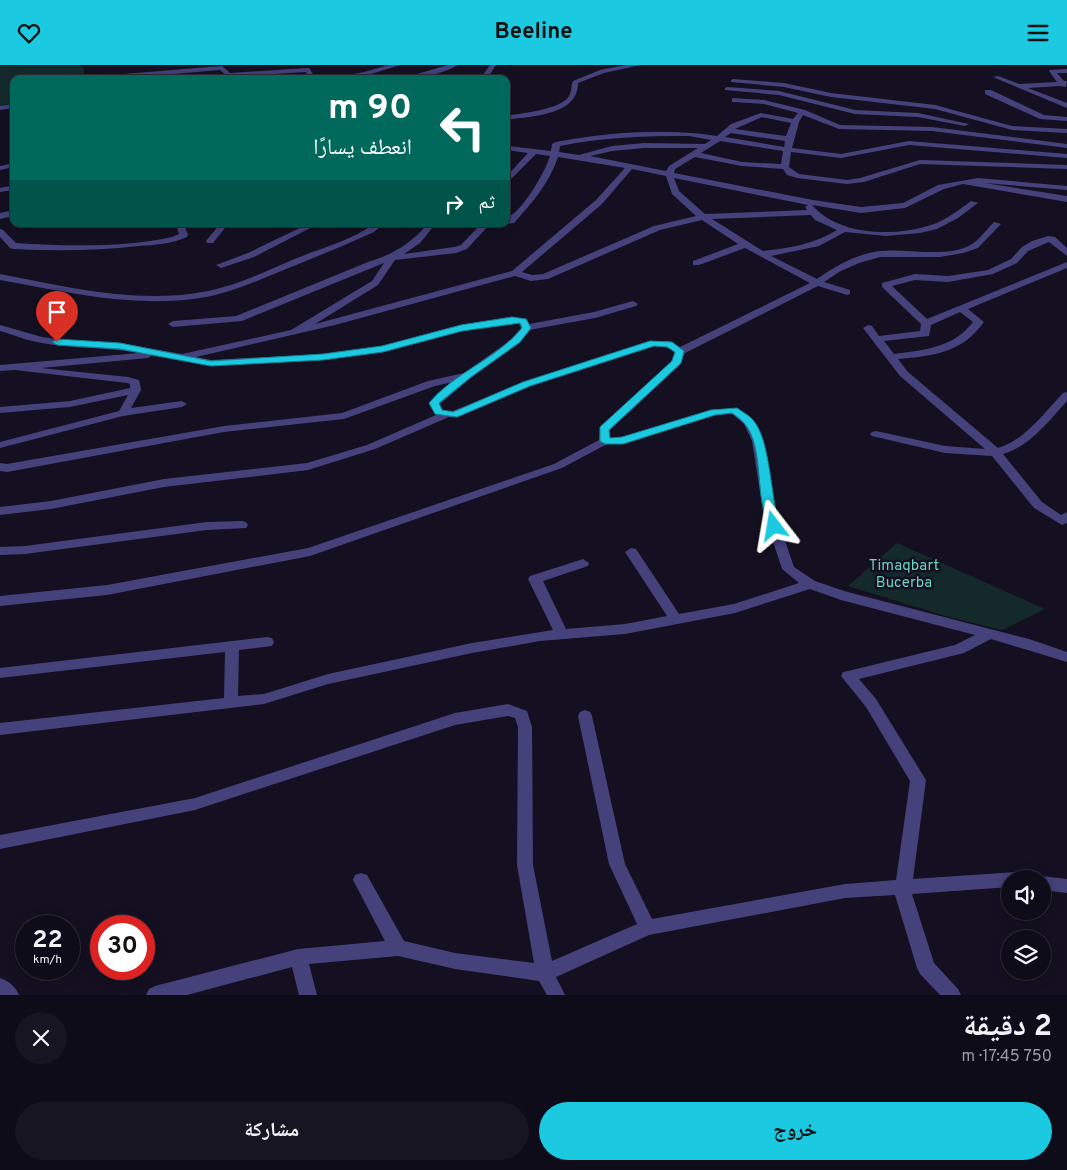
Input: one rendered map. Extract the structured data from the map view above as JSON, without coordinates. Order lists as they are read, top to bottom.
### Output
{
  "parks": ["Timaqbart Bucerba"],
  "page": {
    "header": "Beeline",
    "turn": ["90 m", "انعطف يسارًا"],
    "then": "ثم",
    "speed": "22 km/h",
    "limit": "30",
    "heading": ["2 دقيقة", "750 m · 17:45"],
    "buttons": ["خروج", "مشاركة"]
  }
}
